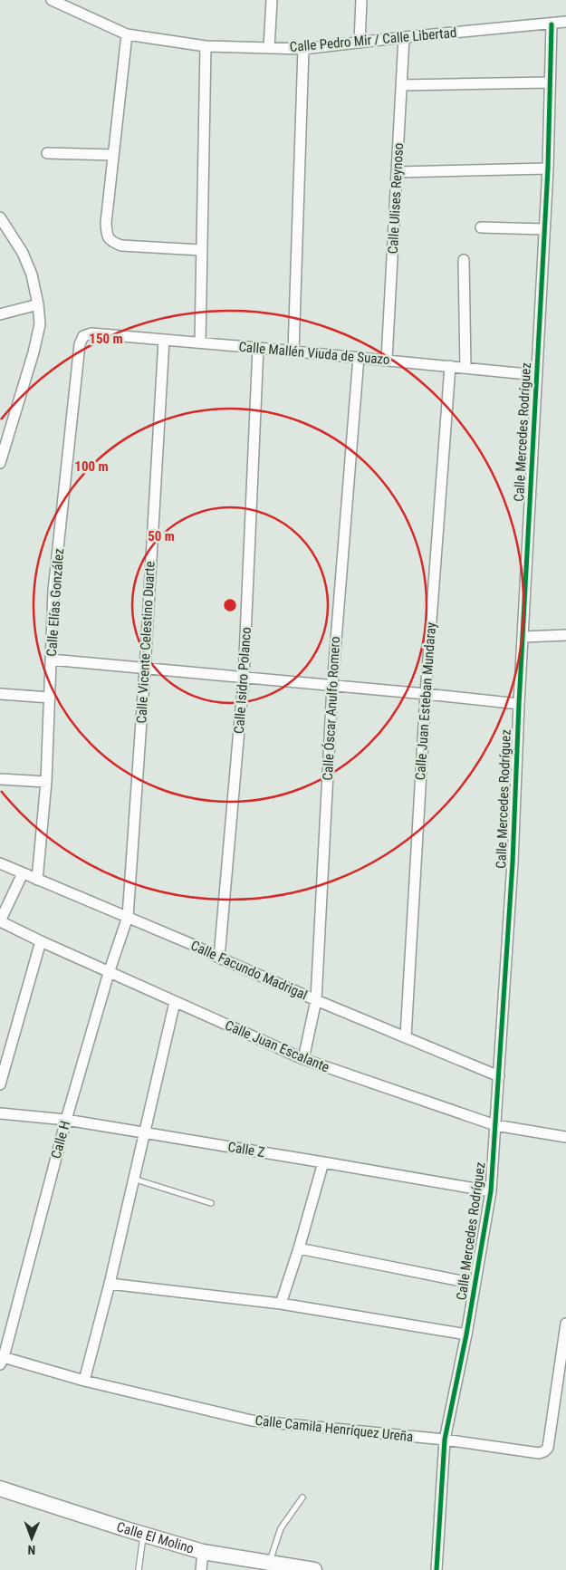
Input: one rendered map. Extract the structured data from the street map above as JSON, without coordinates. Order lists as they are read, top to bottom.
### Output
{
  "streets": {
    "street": [
      "Calle Pedro Mir / Calle Libertad",
      "Calle Ulises Reynoso",
      "Calle Mallén Viuda de Suazo",
      "Calle Mercedes Rodríguez",
      "Calle Elías González",
      "Calle Vicente Celestino Duarte",
      "Calle Isidro Polanco",
      "Calle Juan Esteban Mundaray",
      "Calle Óscar Anulfo Romero",
      "Calle Facundo Madrigal",
      "Calle Juan Escalante",
      "Calle H",
      "Calle Z",
      "Calle Camila Henríquez Ureña",
      "Calle El Molino"
    ]
  },
  "crossings": [
    ["Calle Pedro Mir / Calle Libertad", "Calle Ulises Reynoso"],
    ["Calle Pedro Mir / Calle Libertad", "Calle Mercedes Rodríguez"],
    ["Calle Ulises Reynoso", "Calle Mallén Viuda de Suazo"],
    ["Calle Mallén Viuda de Suazo", "Calle Mercedes Rodríguez"],
    ["Calle Mallén Viuda de Suazo", "Calle Elías González"],
    ["Calle Mallén Viuda de Suazo", "Calle Vicente Celestino Duarte"],
    ["Calle Mallén Viuda de Suazo", "Calle Isidro Polanco"],
    ["Calle Mallén Viuda de Suazo", "Calle Juan Esteban Mundaray"],
    ["Calle Mallén Viuda de Suazo", "Calle Óscar Anulfo Romero"],
    ["Calle Mercedes Rodríguez", "Calle Facundo Madrigal"],
    ["Calle Mercedes Rodríguez", "Calle Juan Escalante"],
    ["Calle Mercedes Rodríguez", "Calle Z"],
    ["Calle Mercedes Rodríguez", "Calle Camila Henríquez Ureña"],
    ["Calle Elías González", "Calle Facundo Madrigal"],
    ["Calle Vicente Celestino Duarte", "Calle Facundo Madrigal"],
    ["Calle Vicente Celestino Duarte", "Calle H"],
    ["Calle Isidro Polanco", "Calle Facundo Madrigal"],
    ["Calle Juan Esteban Mundaray", "Calle Facundo Madrigal"],
    ["Calle Óscar Anulfo Romero", "Calle Facundo Madrigal"],
    ["Calle Óscar Anulfo Romero", "Calle Juan Escalante"],
    ["Calle Facundo Madrigal", "Calle H"],
    ["Calle Juan Escalante", "Calle H"],
    ["Calle H", "Calle Z"],
    ["Calle H", "Calle Camila Henríquez Ureña"]
  ],
  "north": "bottom",
  "rings": ["150 m", "100 m", "50 m"]
}
